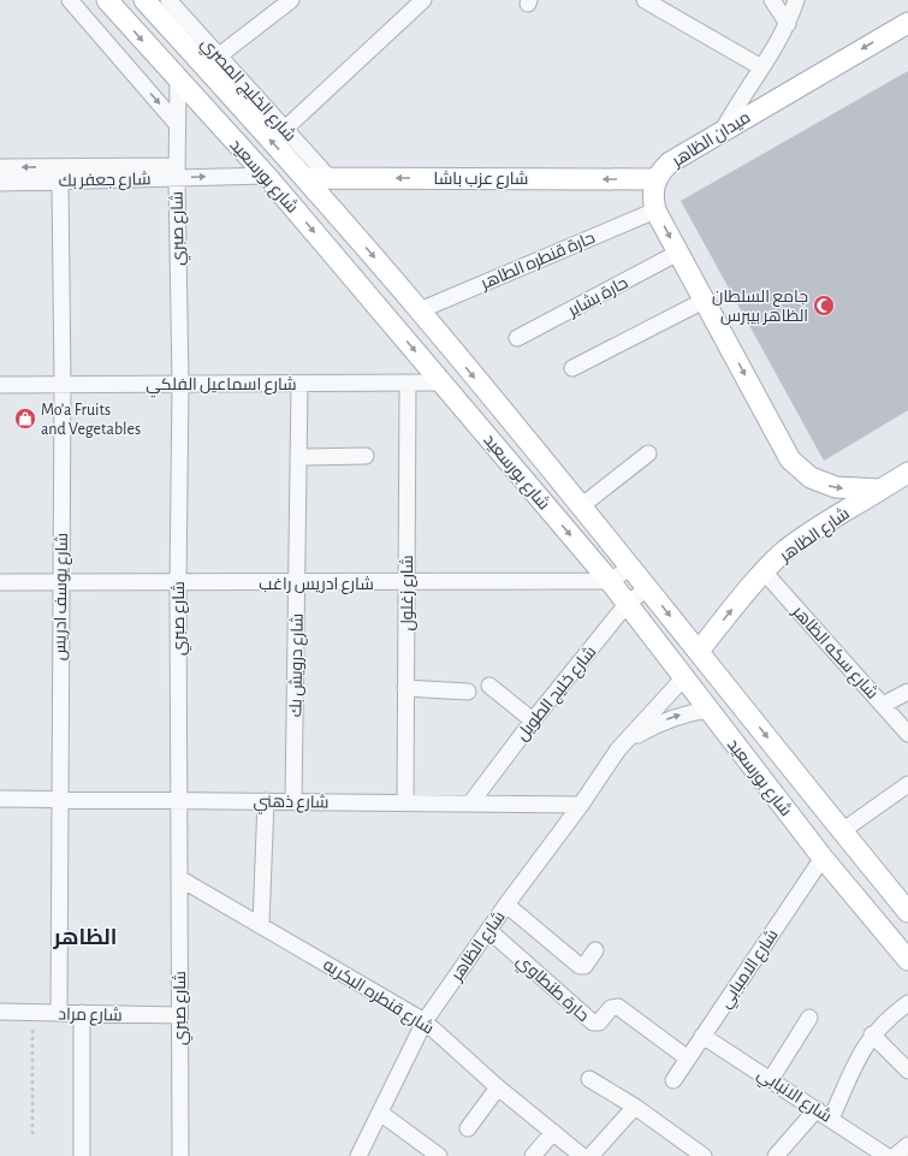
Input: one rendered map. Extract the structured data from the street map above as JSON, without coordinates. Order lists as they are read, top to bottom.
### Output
{
  "streets": {
    "main road": [
      "ميدان الظاهر",
      "شارع بورسعيد",
      "شارع عزب باشا",
      "شارع الظاهر"
    ],
    "street": [
      "شارع الخليج المصري",
      "شارع جعفر بك",
      "شارع صبري",
      "حارة قنطره الطاهر",
      "حارة بشاير",
      "شارع اسماعيل الفلكي",
      "شارع ادريس راغب",
      "شارع زغلول",
      "شارع يوسف ادريس",
      "شارع سكه الظاهر",
      "شارع درويش بك",
      "شارع خليج الطويل",
      "شارع ذهني",
      "شارع الامبابي",
      "حارة طنطاوي",
      "شارع قنطره البكريه",
      "شارع مراد",
      "شارع الانبابي"
    ]
  },
  "crossings": [
    ["شارع الخليج المصري", "شارع بورسعيد"],
    ["شارع الخليج المصري", "شارع عزب باشا"],
    ["ميدان الظاهر", "شارع عزب باشا"],
    ["ميدان الظاهر", "حارة قنطره الطاهر"],
    ["ميدان الظاهر", "حارة بشاير"],
    ["ميدان الظاهر", "شارع الظاهر"],
    ["شارع بورسعيد", "شارع عزب باشا"],
    ["شارع بورسعيد", "شارع جعفر بك"],
    ["شارع بورسعيد", "شارع صبري"],
    ["شارع بورسعيد", "حارة قنطره الطاهر"],
    ["شارع بورسعيد", "شارع اسماعيل الفلكي"],
    ["شارع بورسعيد", "شارع الظاهر"],
    ["شارع بورسعيد", "شارع ادريس راغب"],
    ["شارع بورسعيد", "شارع خليج الطويل"],
    ["شارع بورسعيد", "شارع الامبابي"],
    ["شارع جعفر بك", "شارع صبري"],
    ["شارع جعفر بك", "شارع يوسف ادريس"],
    ["شارع صبري", "شارع اسماعيل الفلكي"],
    ["شارع صبري", "شارع ادريس راغب"],
    ["شارع صبري", "شارع ذهني"],
    ["شارع صبري", "شارع قنطره البكريه"],
    ["شارع صبري", "شارع مراد"],
    ["شارع اسماعيل الفلكي", "شارع زغلول"],
    ["شارع اسماعيل الفلكي", "شارع يوسف ادريس"],
    ["شارع اسماعيل الفلكي", "شارع درويش بك"],
    ["شارع الظاهر", "شارع سكه الظاهر"],
    ["شارع الظاهر", "شارع ذهني"],
    ["شارع الظاهر", "حارة طنطاوي"],
    ["شارع الظاهر", "شارع قنطره البكريه"],
    ["شارع ادريس راغب", "شارع زغلول"],
    ["شارع ادريس راغب", "شارع يوسف ادريس"],
    ["شارع ادريس راغب", "شارع درويش بك"],
    ["شارع زغلول", "شارع ذهني"],
    ["شارع يوسف ادريس", "شارع ذهني"],
    ["شارع يوسف ادريس", "شارع مراد"],
    ["شارع درويش بك", "شارع ذهني"],
    ["شارع خليج الطويل", "شارع ذهني"],
    ["شارع الامبابي", "حارة طنطاوي"],
    ["شارع الامبابي", "شارع الانبابي"]
  ],
  "one_way": ["شارع عزب باشا"],
  "districts": ["الظاهر"],
  "places": {
    "mosque": ["جامع السلطان الظاهر بيبرس"],
    "shop": ["Mo’a Fruits and Vegetables"]
  }
}
